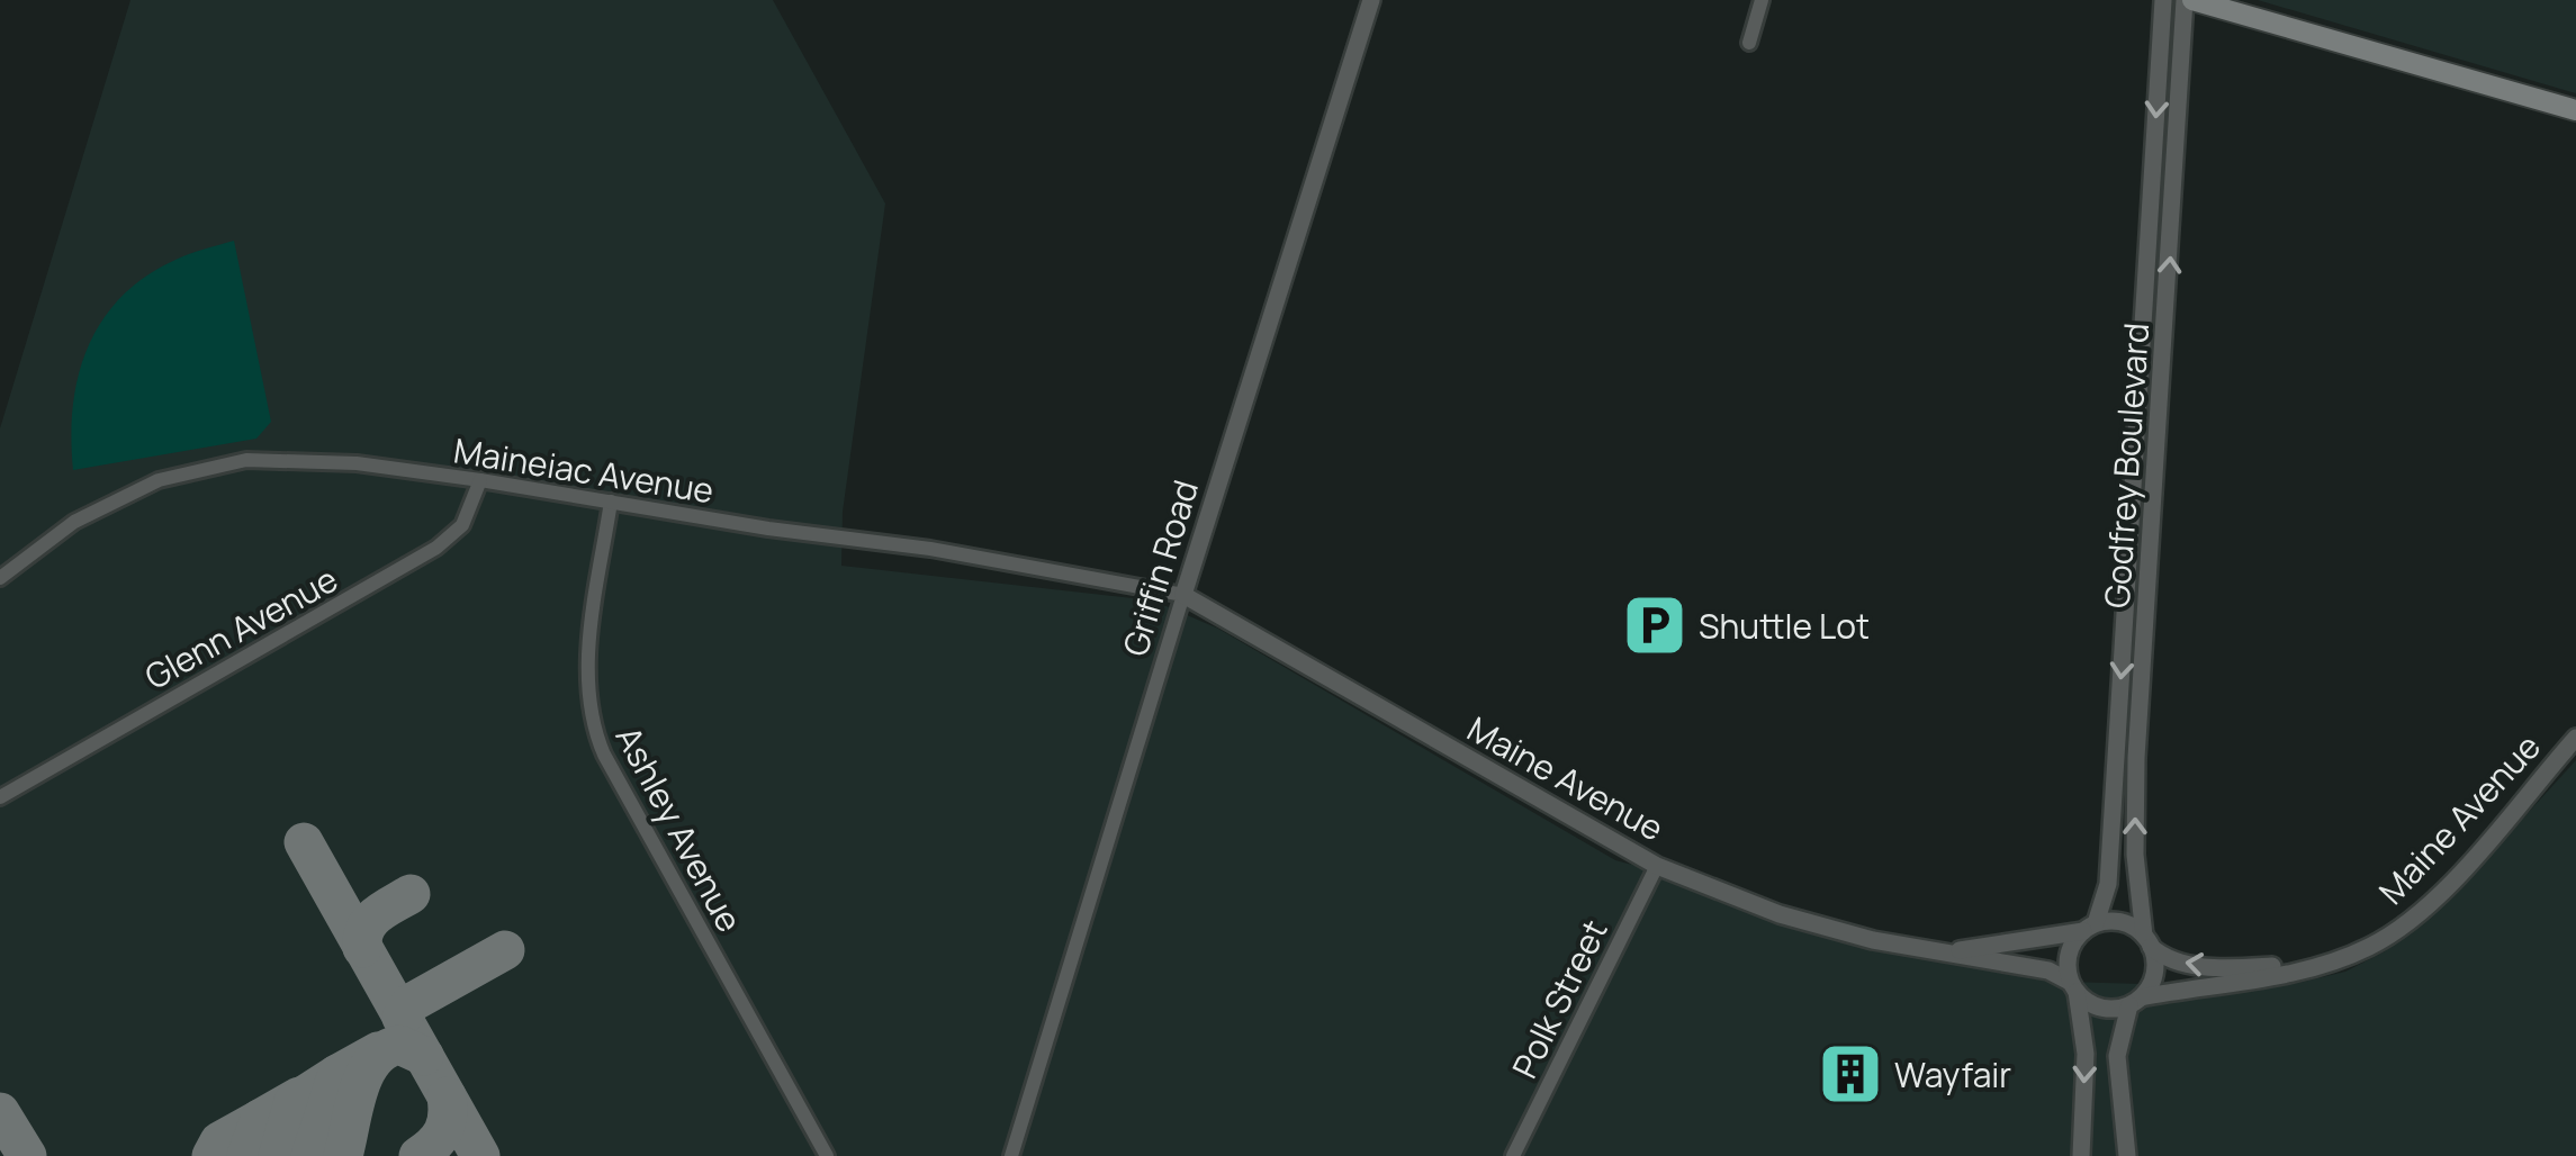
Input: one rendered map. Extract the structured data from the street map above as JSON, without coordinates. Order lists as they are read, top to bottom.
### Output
{
  "streets": {
    "street": [
      "Godfrey Boulevard",
      "Maineiac Avenue",
      "Griffin Road",
      "Glenn Avenue",
      "Maine Avenue",
      "Ashley Avenue",
      "Polk Street"
    ]
  },
  "crossings": [
    ["Godfrey Boulevard", "Maine Avenue"],
    ["Maineiac Avenue", "Griffin Road"],
    ["Maineiac Avenue", "Glenn Avenue"],
    ["Maineiac Avenue", "Maine Avenue"],
    ["Maineiac Avenue", "Ashley Avenue"],
    ["Griffin Road", "Maine Avenue"],
    ["Maine Avenue", "Polk Street"]
  ],
  "places": {
    "parking": ["Shuttle Lot"],
    "building": ["Wayfair"]
  }
}
